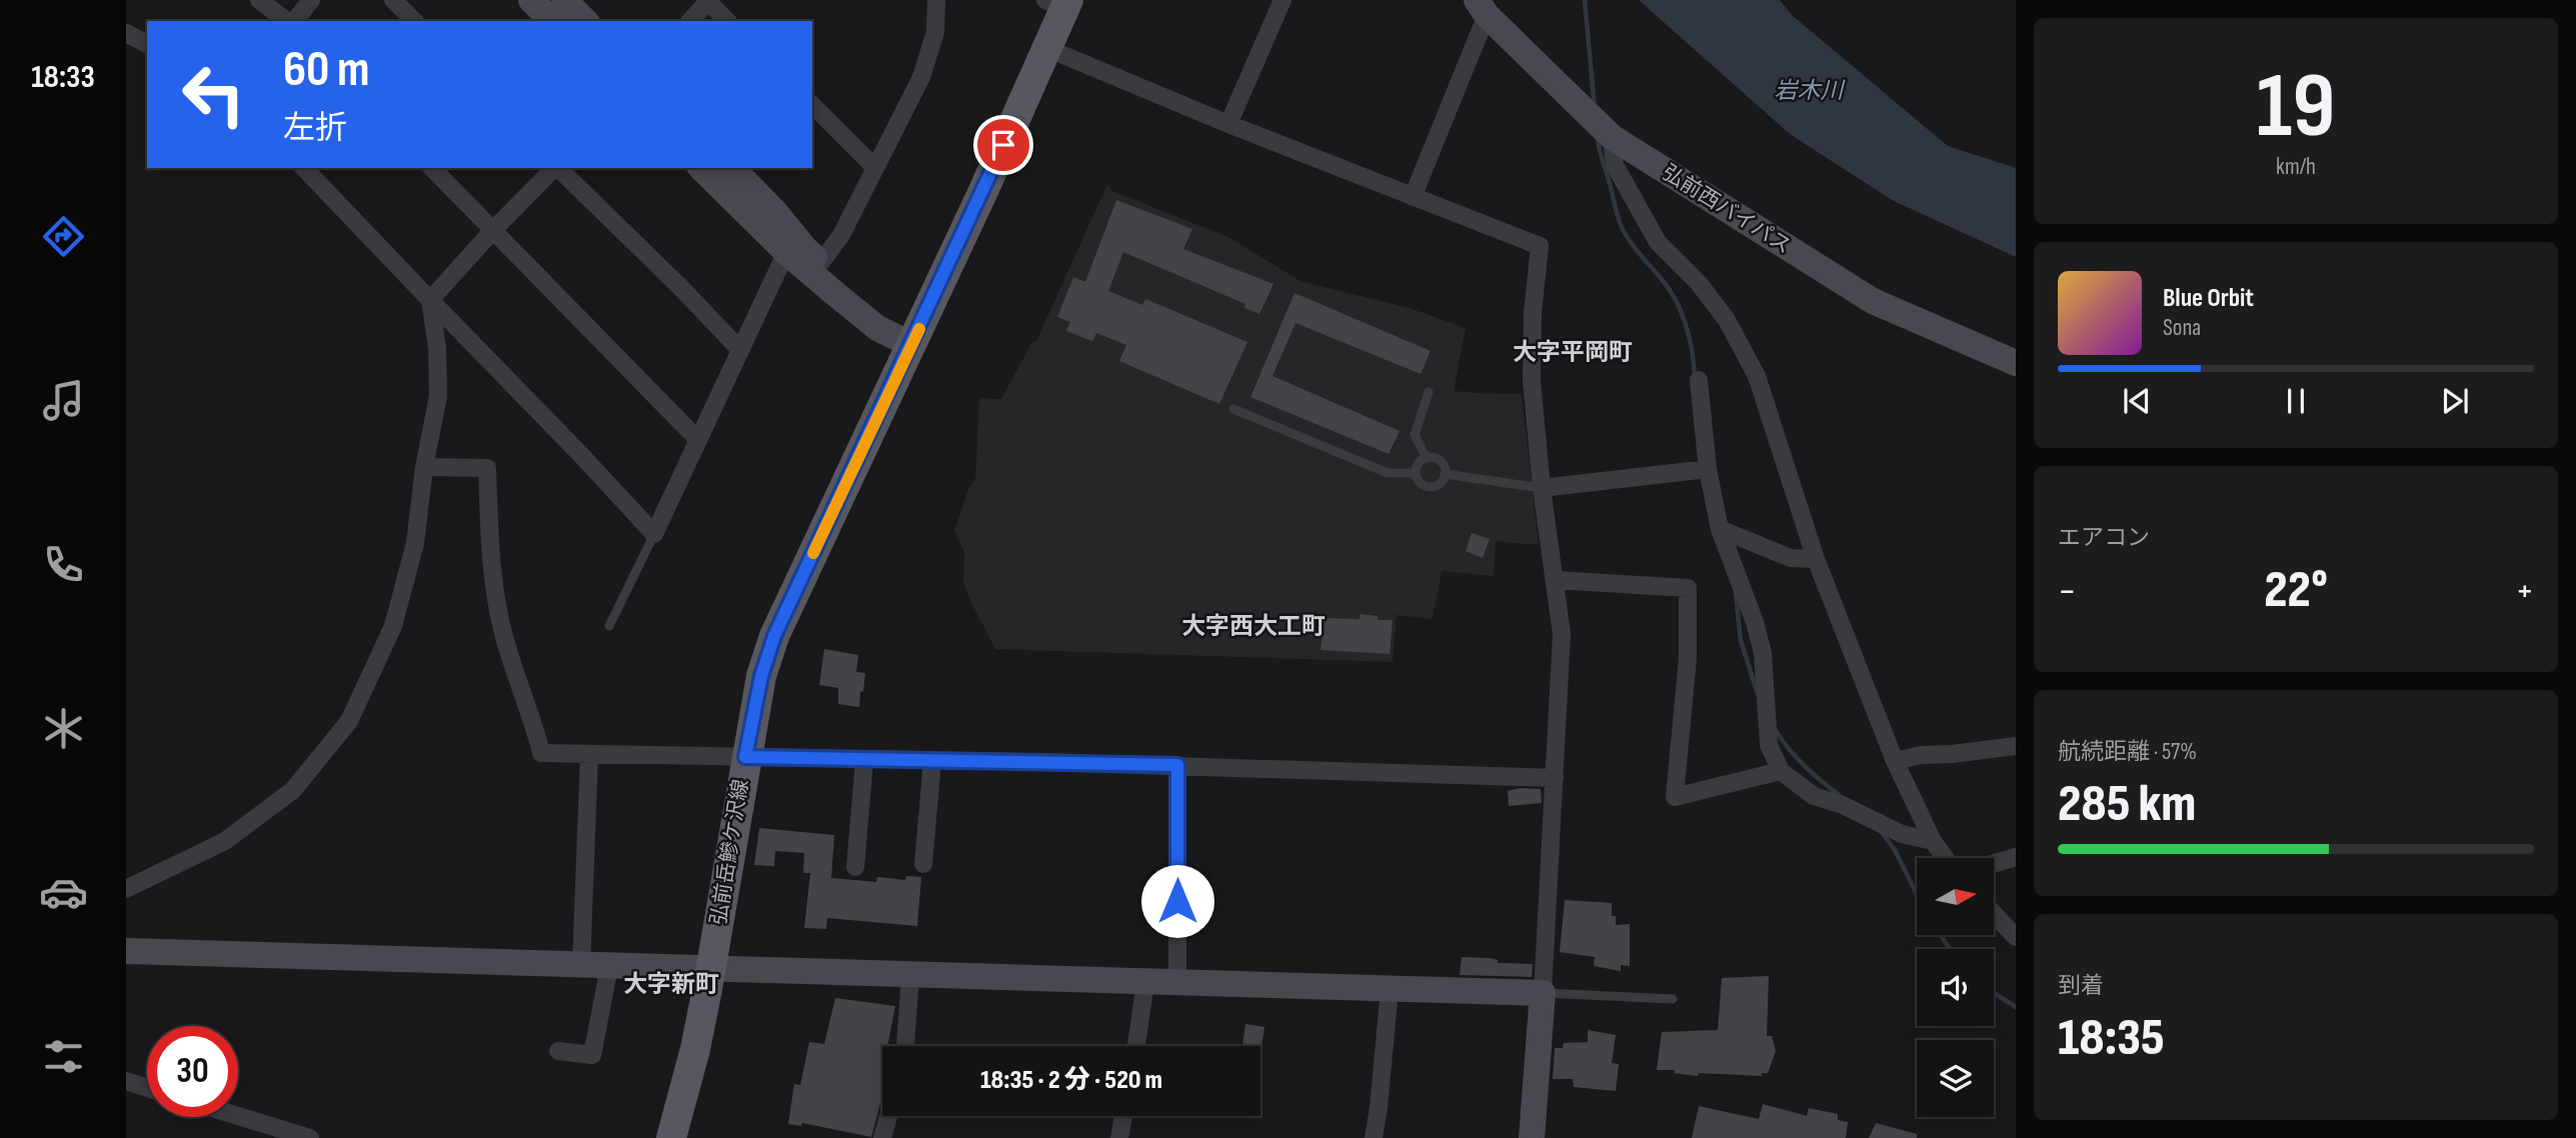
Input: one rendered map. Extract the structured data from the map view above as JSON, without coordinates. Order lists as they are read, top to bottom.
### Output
{
  "streets": {
    "main road": ["弘前岳鰺ケ沢線"],
    "street": ["弘前西バイパス"]
  },
  "districts": ["大字平岡町", "大字西大工町", "大字新町"],
  "water": ["岩木川"],
  "north": "right",
  "page": {
    "tabs": "18:33",
    "tile": [
      ["19", "km/h"],
      "エアコン",
      ["航続距離 · 57%", "285 km"],
      ["到着", "18:35"]
    ],
    "turn": ["60 m", "左折"],
    "song": ["Blue Orbit", "Sona"],
    "heat": ["−", "22°", "+"],
    "limit": "30",
    "trip": "18:35 · 2 分 · 520 m"
  }
}
